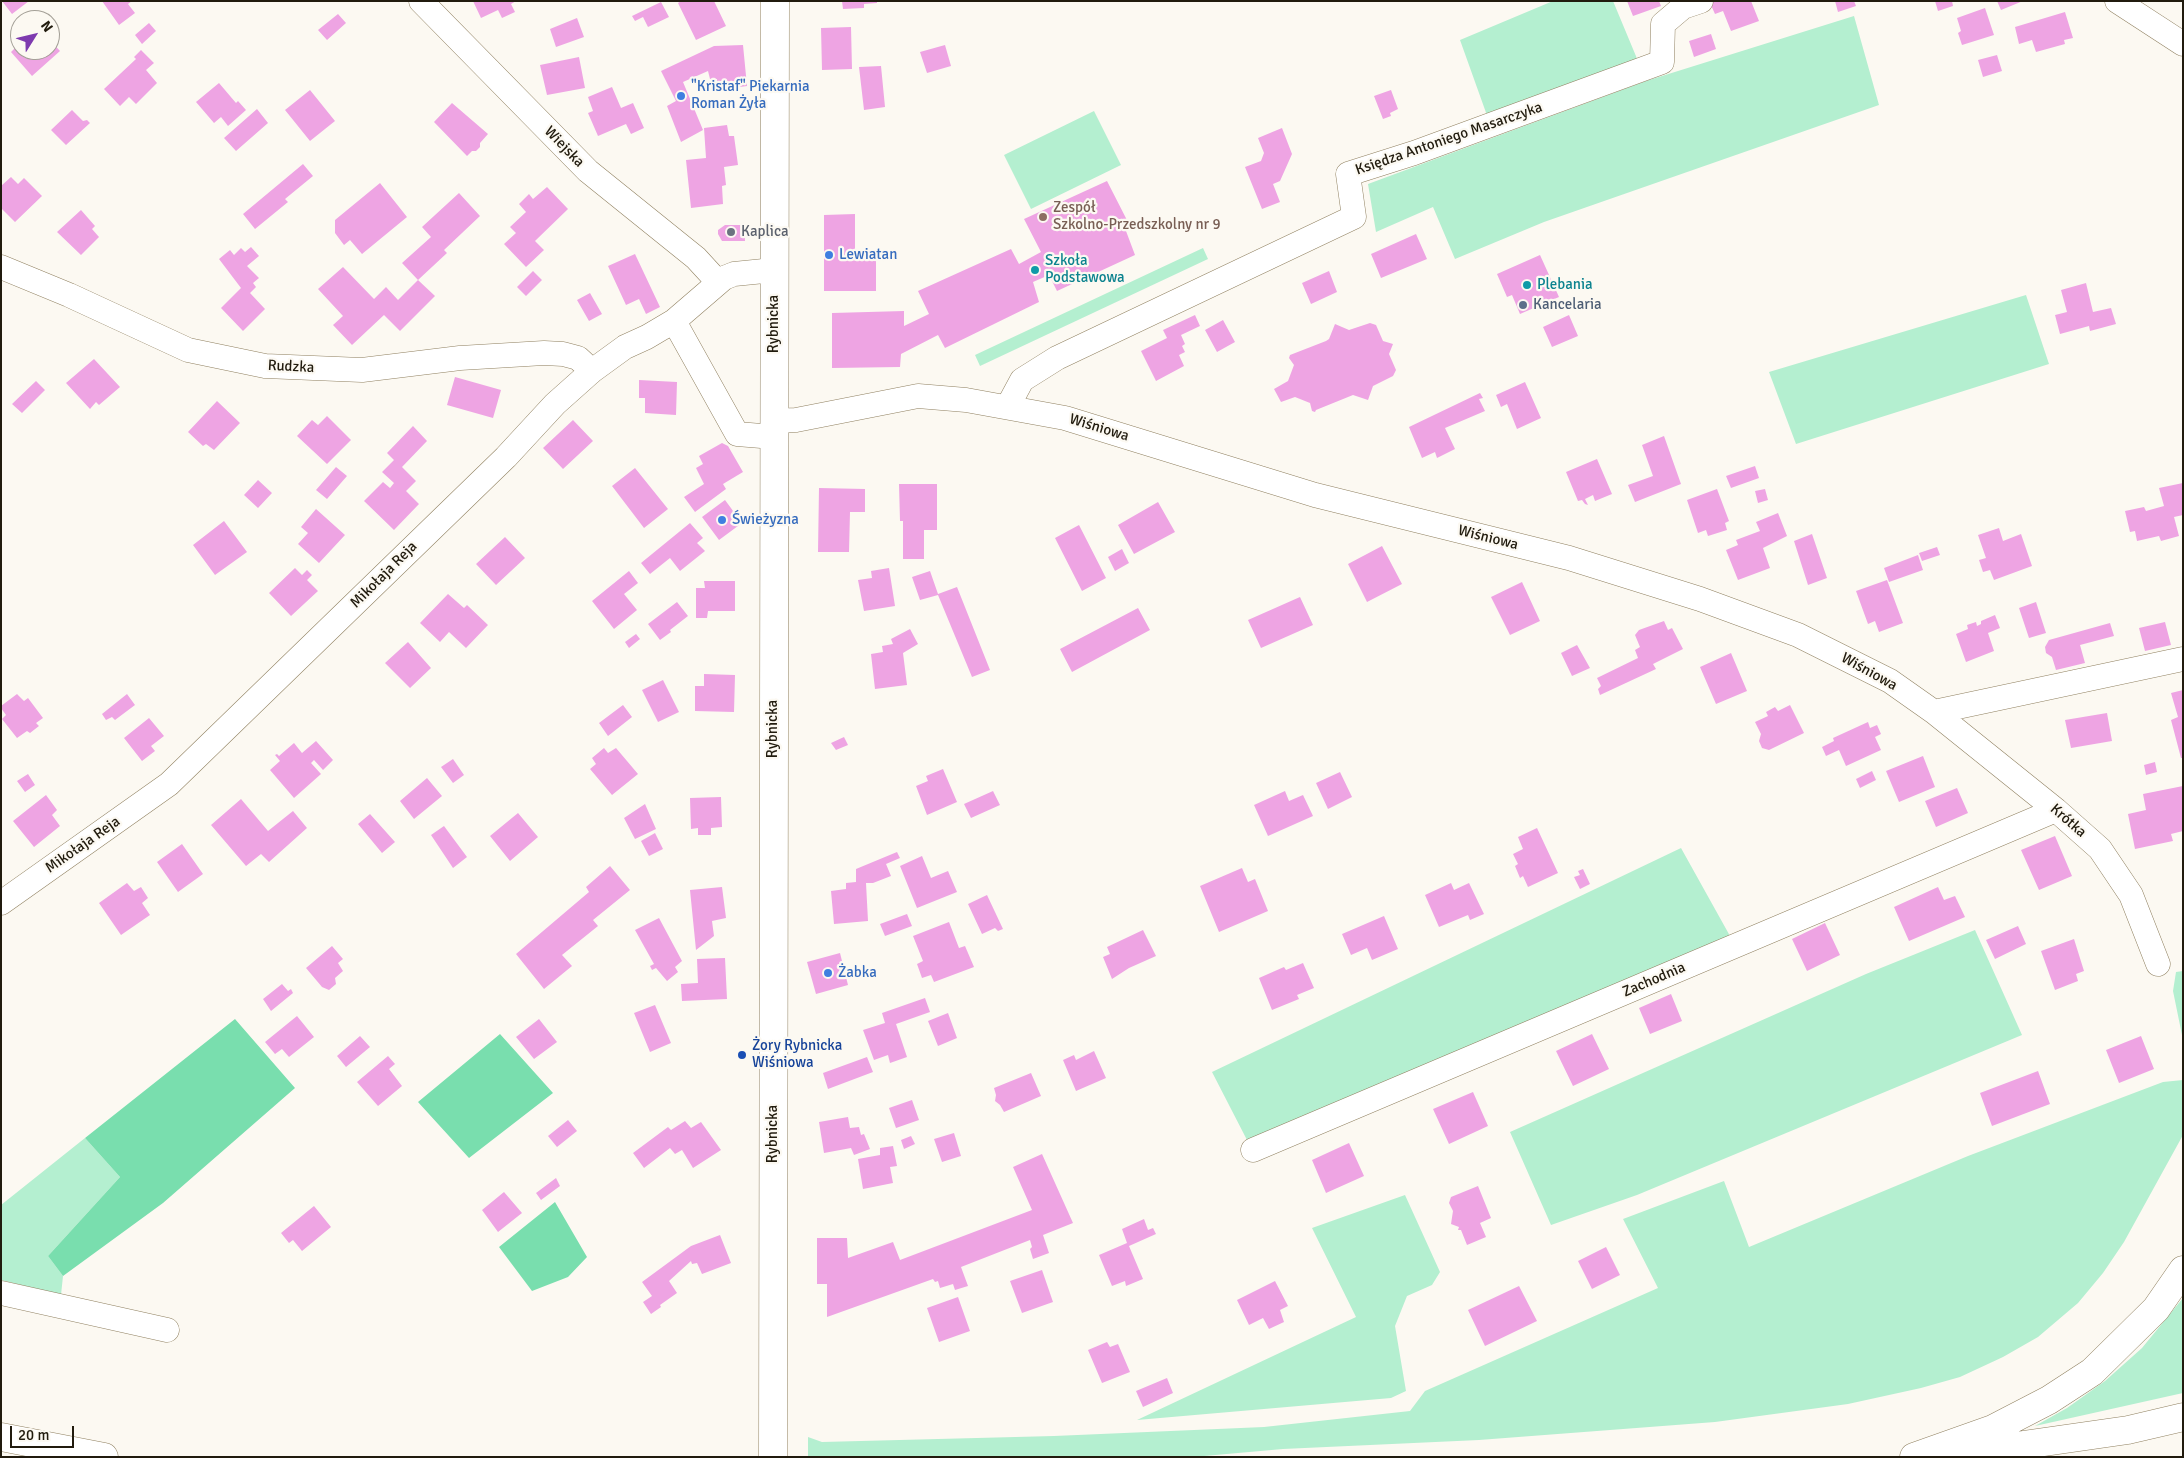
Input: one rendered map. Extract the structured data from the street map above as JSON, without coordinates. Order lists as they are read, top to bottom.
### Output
{
  "streets": {
    "main road": ["Rybnicka"],
    "street": [
      "Księdza Antoniego Masarczyka",
      "Wiejska",
      "Rudzka",
      "Wiśniowa",
      "Mikołaja Reja",
      "Krótka",
      "Zachodnia"
    ]
  },
  "crossings": [
    ["Księdza Antoniego Masarczyka", "Wiśniowa"],
    ["Wiejska", "Mikołaja Reja"],
    ["Rybnicka", "Wiśniowa"],
    ["Rybnicka", "Mikołaja Reja"],
    ["Rudzka", "Mikołaja Reja"],
    ["Wiśniowa", "Mikołaja Reja"],
    ["Wiśniowa", "Krótka"],
    ["Krótka", "Zachodnia"]
  ],
  "places": [
    "\"Kristaf\" Piekarnia Roman Żyła",
    "Zespół Szkolno-Przedszkolny nr 9",
    "Kaplica",
    "Lewiatan",
    "Szkoła Podstawowa",
    "Plebania",
    "Kancelaria",
    "Świeżyzna",
    "Żabka",
    "Żory Rybnicka Wiśniowa"
  ],
  "scale_bar": "20 m",
  "north": "top right"
}
